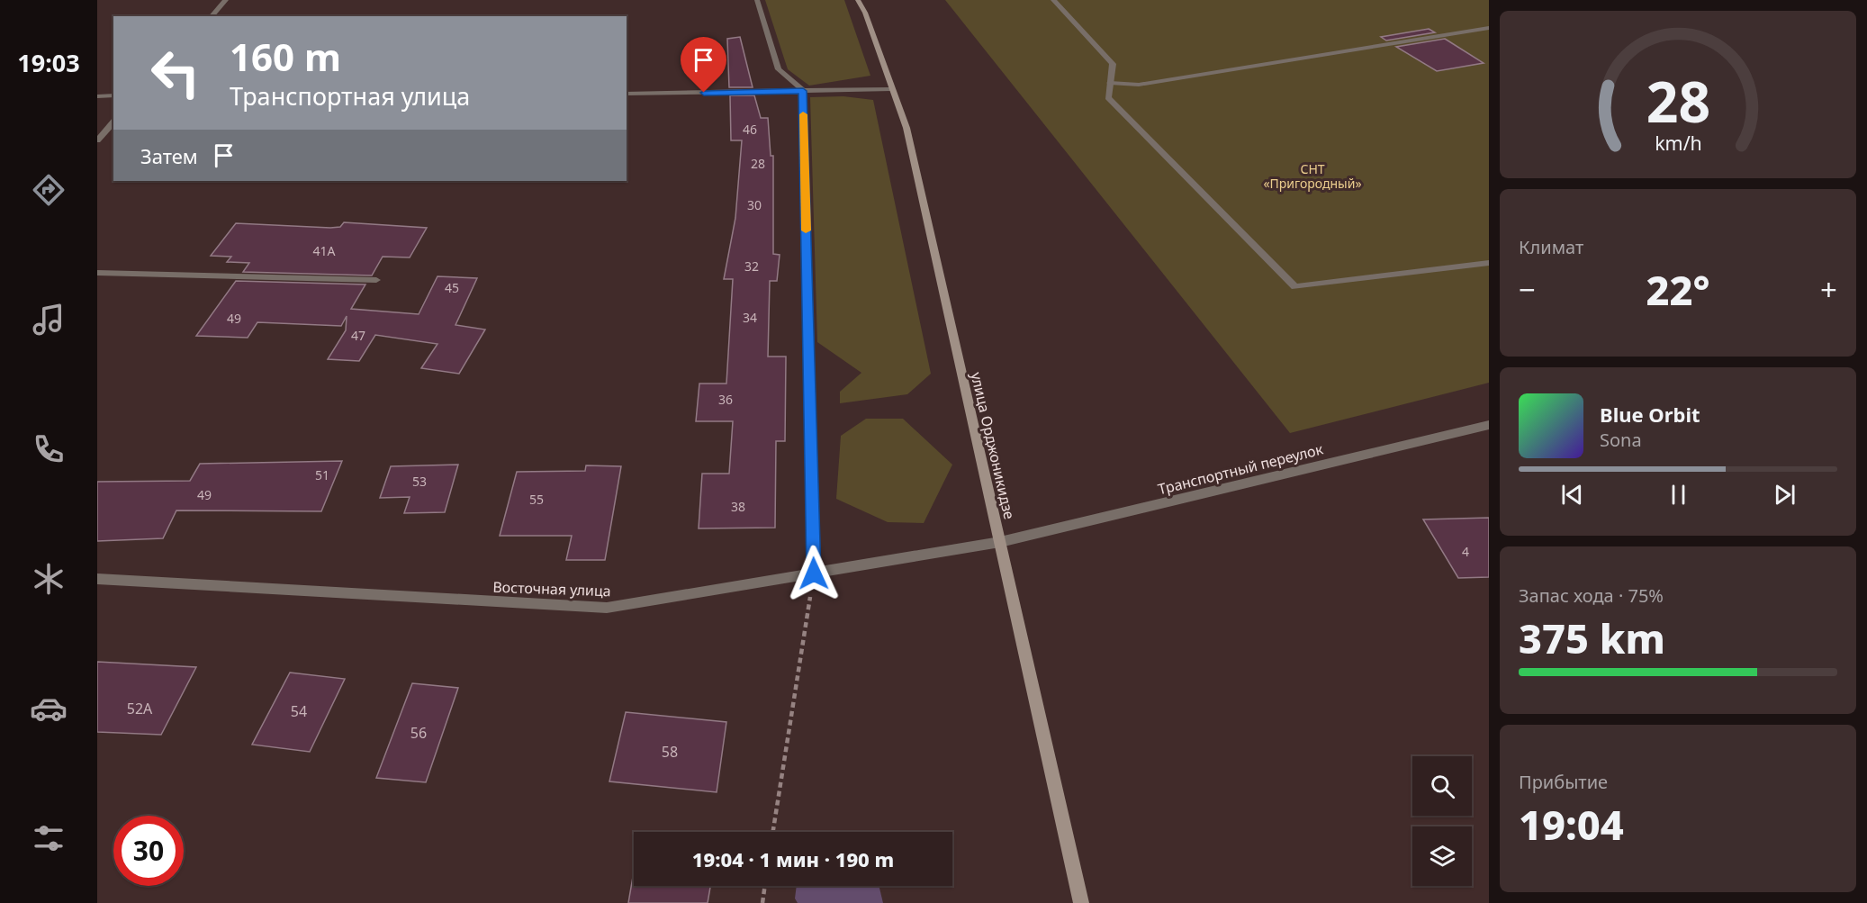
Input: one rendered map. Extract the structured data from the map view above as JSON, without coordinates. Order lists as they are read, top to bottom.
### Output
{
  "streets": {
    "main road": ["улица Орджоникидзе"],
    "street": ["Транспортный переулок", "Восточная улица"]
  },
  "crossings": [
    ["улица Орджоникидзе", "Транспортный переулок"],
    ["улица Орджоникидзе", "Восточная улица"],
    ["Транспортный переулок", "Восточная улица"]
  ],
  "parks": ["СНТ «Пригородный»"],
  "house_numbers": [
    "46",
    "28",
    "30",
    "41А",
    "32",
    "45",
    "34",
    "49",
    "47",
    "36",
    "51",
    "53",
    "49",
    "55",
    "38",
    "4",
    "52А",
    "54",
    "56",
    "58"
  ],
  "page": {
    "tabs": "19:03",
    "turn": ["160 m", "Транспортная улица"],
    "then": "Затем",
    "tile": [
      "Климат",
      ["Запас хода · 75%", "375 km"],
      ["Прибытие", "19:04"]
    ],
    "heat": ["−", "22°", "+"],
    "song": ["Blue Orbit", "Sona"],
    "limit": "30",
    "trip": "19:04 · 1 мин · 190 m",
    "gauge": ["28", "km/h"]
  }
}
